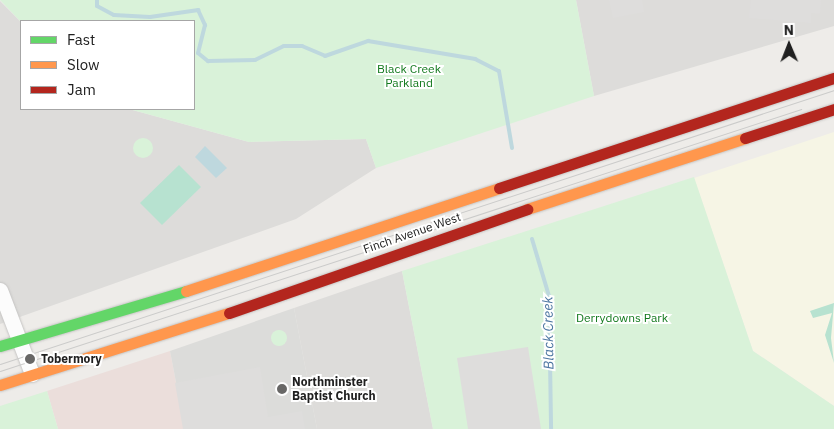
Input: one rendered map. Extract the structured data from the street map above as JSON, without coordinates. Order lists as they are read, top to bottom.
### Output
{
  "streets": {
    "main road": ["Finch Avenue West"]
  },
  "water": ["Black Creek"],
  "parks": ["Black Creek Parkland", "Derrydowns Park"],
  "places": ["Tobermory", "Northminster Baptist Church"],
  "legend": ["Fast", "Slow", "Jam"],
  "north": "top"
}
